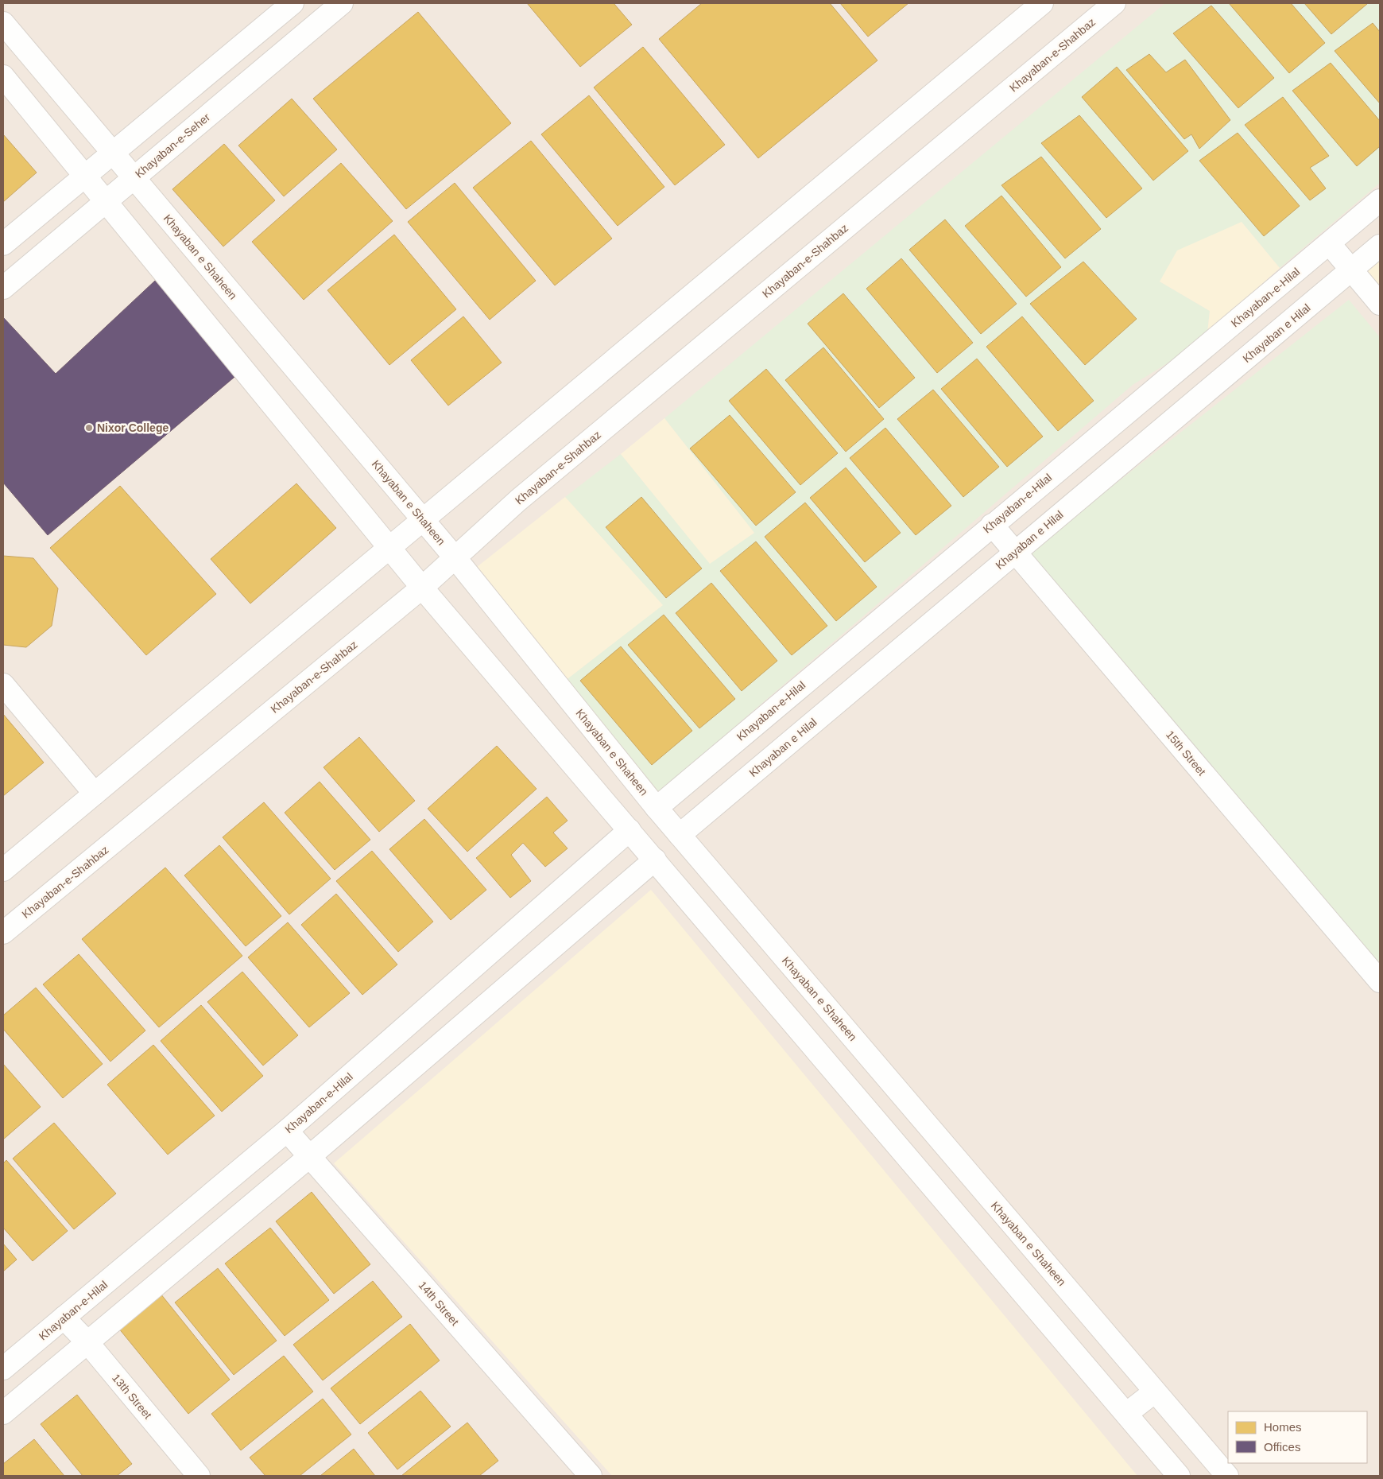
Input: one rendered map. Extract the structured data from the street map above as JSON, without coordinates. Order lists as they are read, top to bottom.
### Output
{
  "streets": {
    "main road": [
      "Khayaban-e-Shahbaz",
      "Khayaban-e-Seher",
      "Khayaban e Shaheen",
      "Khayaban-e-Hilal",
      "Khayaban e Hilal",
      "15th Street",
      "14th Street",
      "13th Street"
    ]
  },
  "crossings": [
    ["Khayaban-e-Shahbaz", "Khayaban e Shaheen"],
    ["Khayaban-e-Seher", "Khayaban e Shaheen"],
    ["Khayaban e Shaheen", "Khayaban-e-Hilal"],
    ["Khayaban e Shaheen", "Khayaban e Hilal"],
    ["Khayaban-e-Hilal", "15th Street"],
    ["Khayaban-e-Hilal", "14th Street"],
    ["Khayaban-e-Hilal", "13th Street"],
    ["Khayaban e Hilal", "15th Street"]
  ],
  "places": ["Nixor College"],
  "legend": ["Homes", "Offices"]
}
